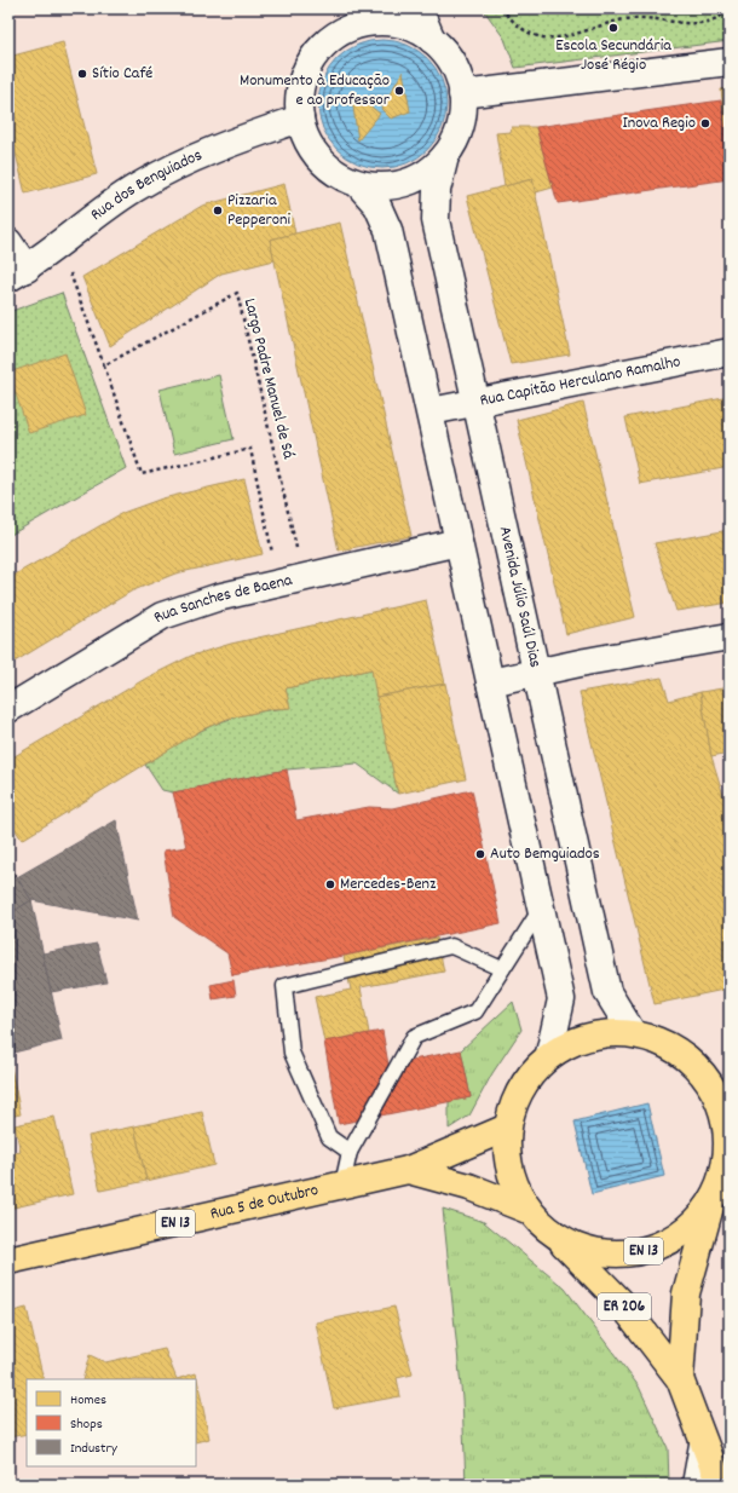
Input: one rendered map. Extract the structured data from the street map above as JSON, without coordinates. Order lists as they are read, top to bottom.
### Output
{
  "streets": {
    "main road": [
      "Rua dos Benguiados",
      "Rua Capitão Herculano Ramalho",
      "Avenida Júlio Saúl Dias",
      "Rua Sanches de Baena",
      "Rua 5 de Outubro",
      "EN 13",
      "ER 206"
    ],
    "path": ["Largo Padre Manuel de Sá"]
  },
  "crossings": [
    ["Rua dos Benguiados", "Avenida Júlio Saúl Dias"],
    ["Rua Capitão Herculano Ramalho", "Avenida Júlio Saúl Dias"],
    ["Avenida Júlio Saúl Dias", "EN 13"],
    ["Rua 5 de Outubro", "EN 13"],
    ["EN 13", "ER 206"]
  ],
  "places": [
    "Escola Secundária José Régio",
    "Sítio Café",
    "Monumento à Educação e ao professor",
    "Inova Regio",
    "Pizzaria Pepperoni",
    "Auto Bemguiados",
    "Mercedes-Benz"
  ],
  "legend": ["Homes", "Shops", "Industry"]
}
